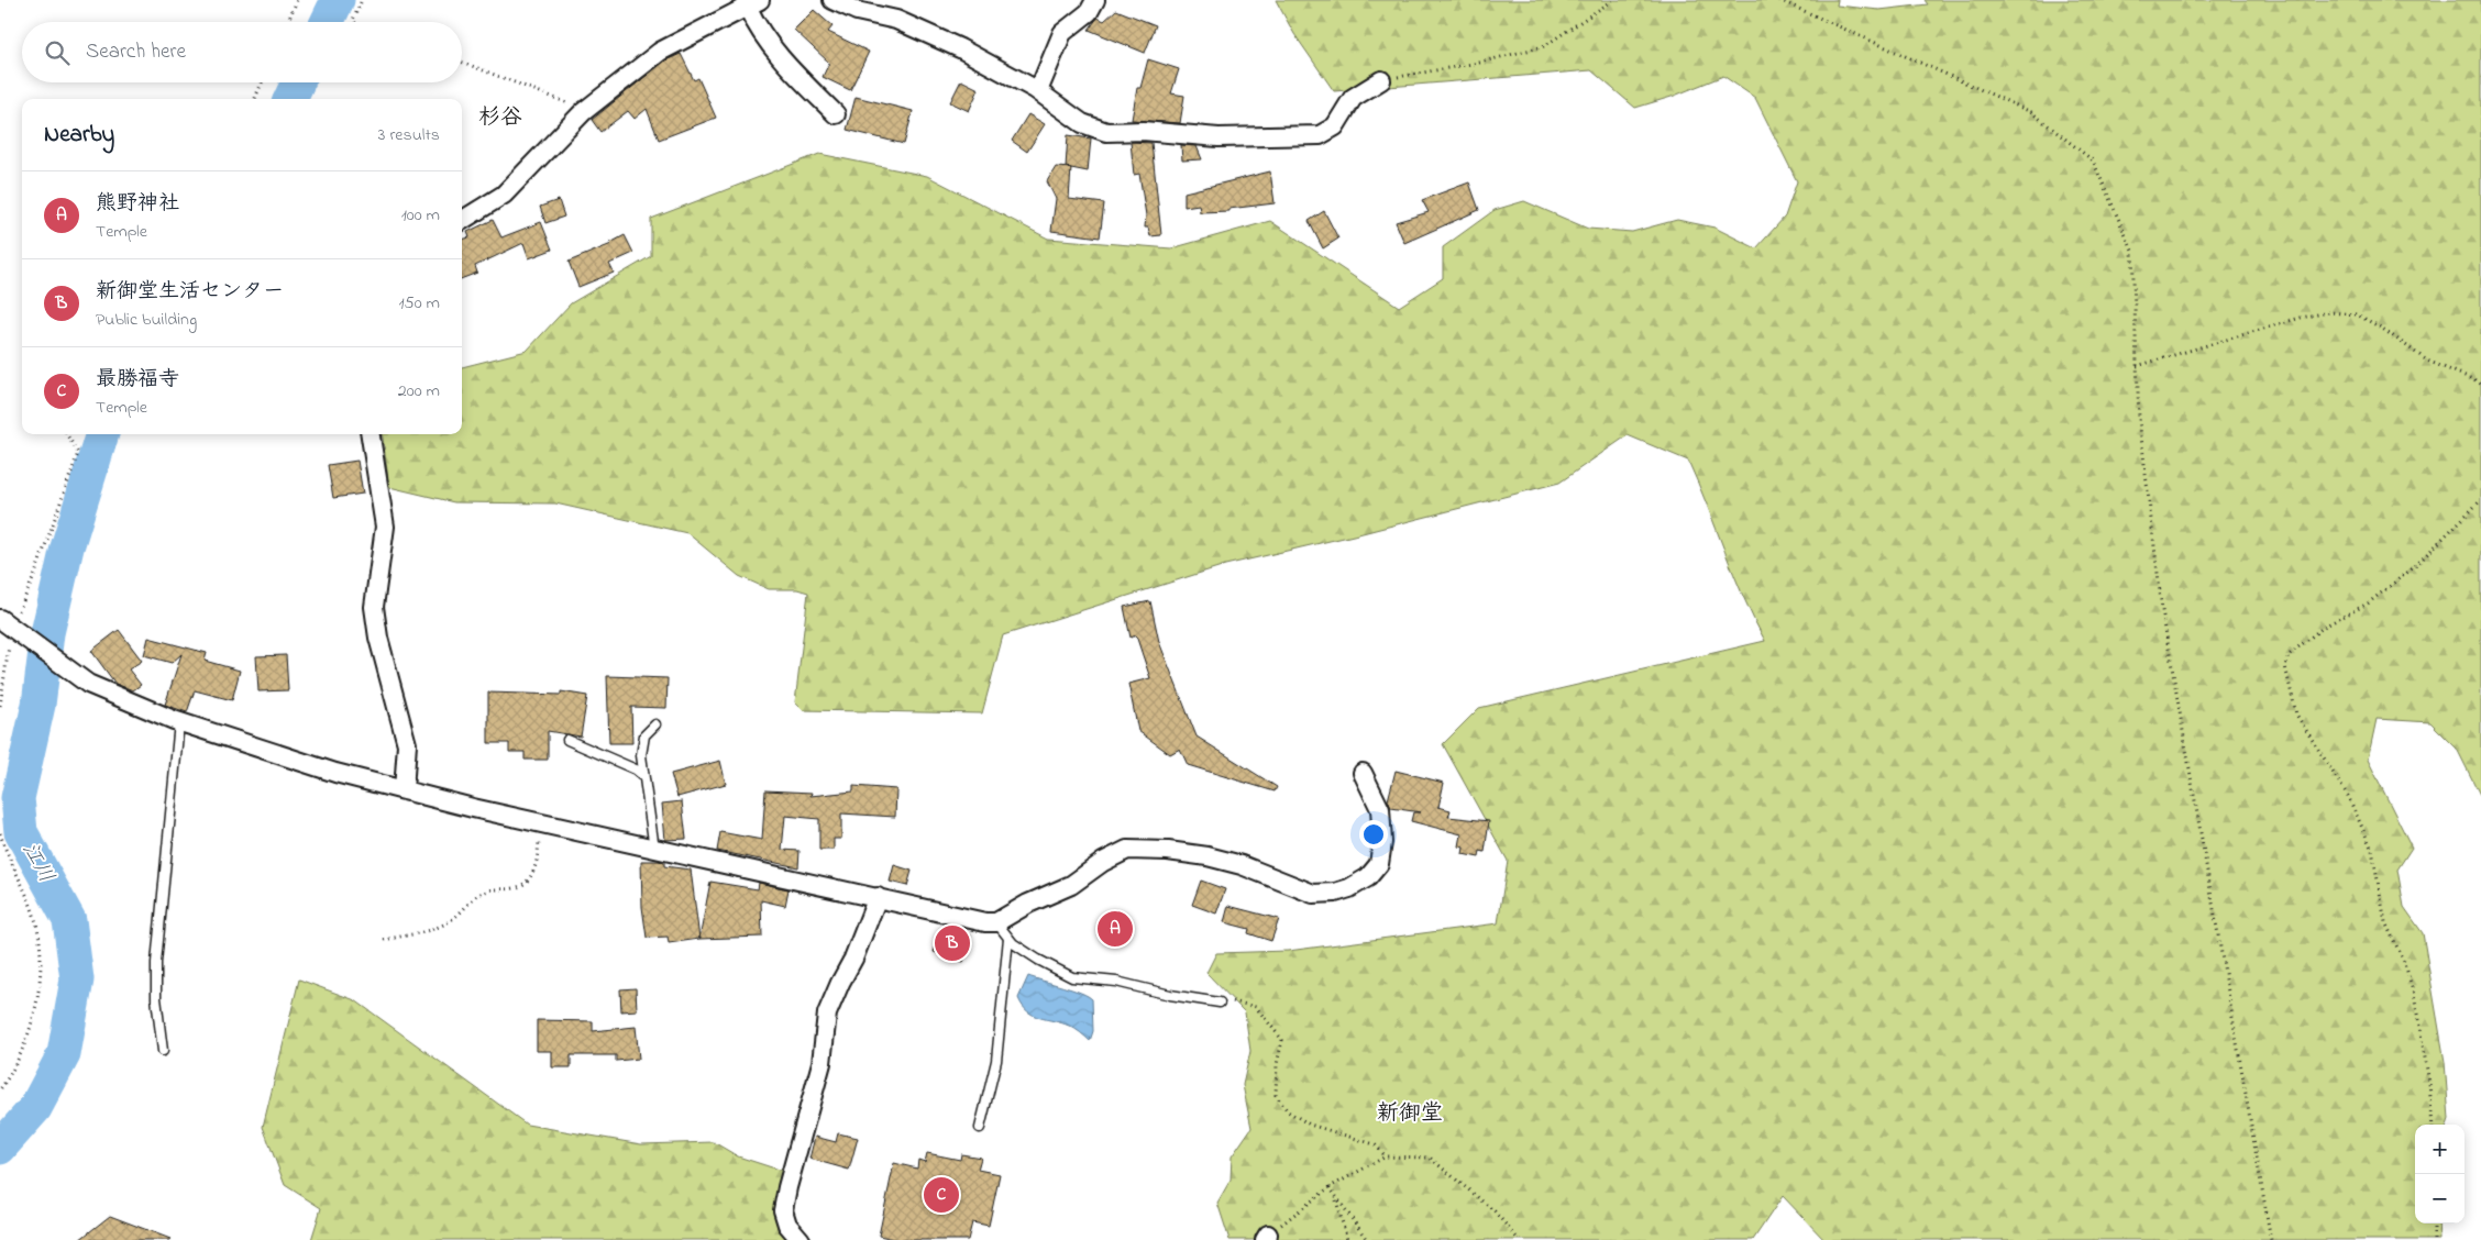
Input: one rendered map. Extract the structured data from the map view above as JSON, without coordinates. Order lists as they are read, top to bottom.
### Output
{
  "districts": ["杉谷", "新御堂"],
  "water": ["江川"],
  "page": {
    "search": "Search here",
    "heading": ["Nearby", "3 results"],
    "list": [
      {
        "mark": "A",
        "name": "熊野神社",
        "note": "Temple",
        "value": "100 m"
      },
      {
        "mark": "B",
        "name": "新御堂生活センター",
        "note": "Public building",
        "value": "150 m"
      },
      {
        "mark": "C",
        "name": "最勝福寺",
        "note": "Temple",
        "value": "200 m"
      }
    ],
    "pins": ["A", "B", "C"],
    "map_buttons": ["+", "−"]
  }
}
